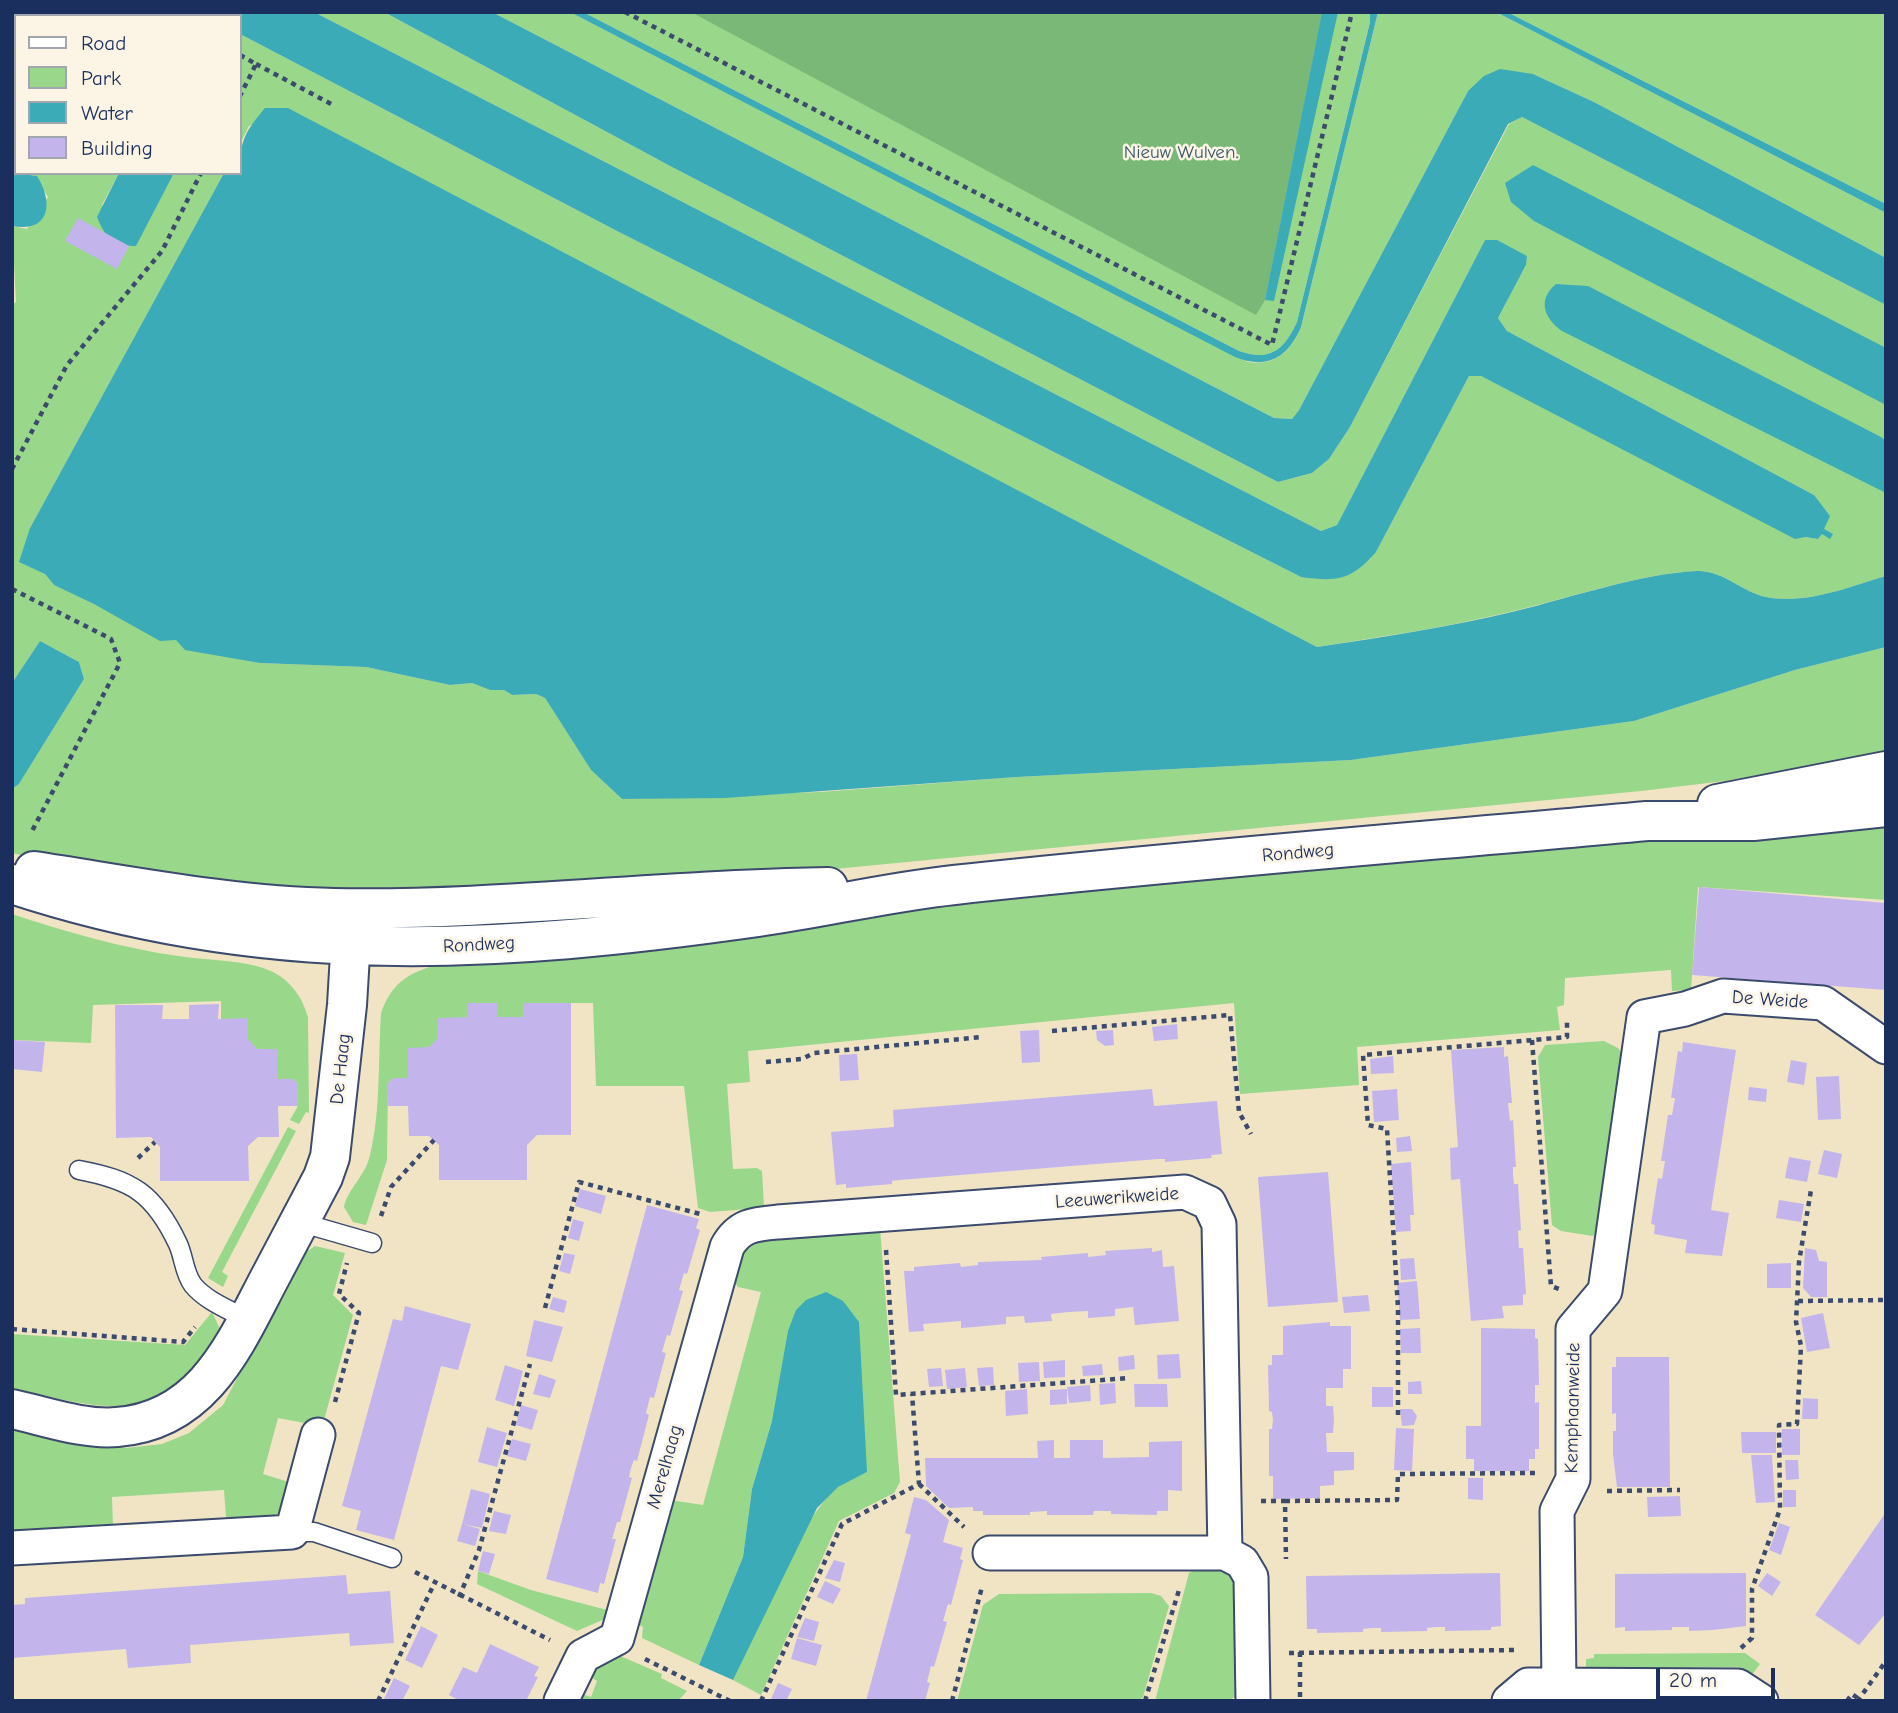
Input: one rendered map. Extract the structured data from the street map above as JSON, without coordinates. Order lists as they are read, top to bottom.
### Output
{
  "streets": {
    "main road": ["Rondweg", "De Haag"],
    "street": [
      "De Weide",
      "Leeuwerikweide",
      "Kemphaanweide",
      "Merelhaag"
    ]
  },
  "crossings": [
    ["Rondweg", "De Haag"],
    ["De Weide", "Kemphaanweide"],
    ["Leeuwerikweide", "Merelhaag"]
  ],
  "parks": ["Nieuw Wulven."],
  "legend": [
    "Road",
    "Park",
    "Water",
    "Building"
  ],
  "scale_bar": "20 m"
}
